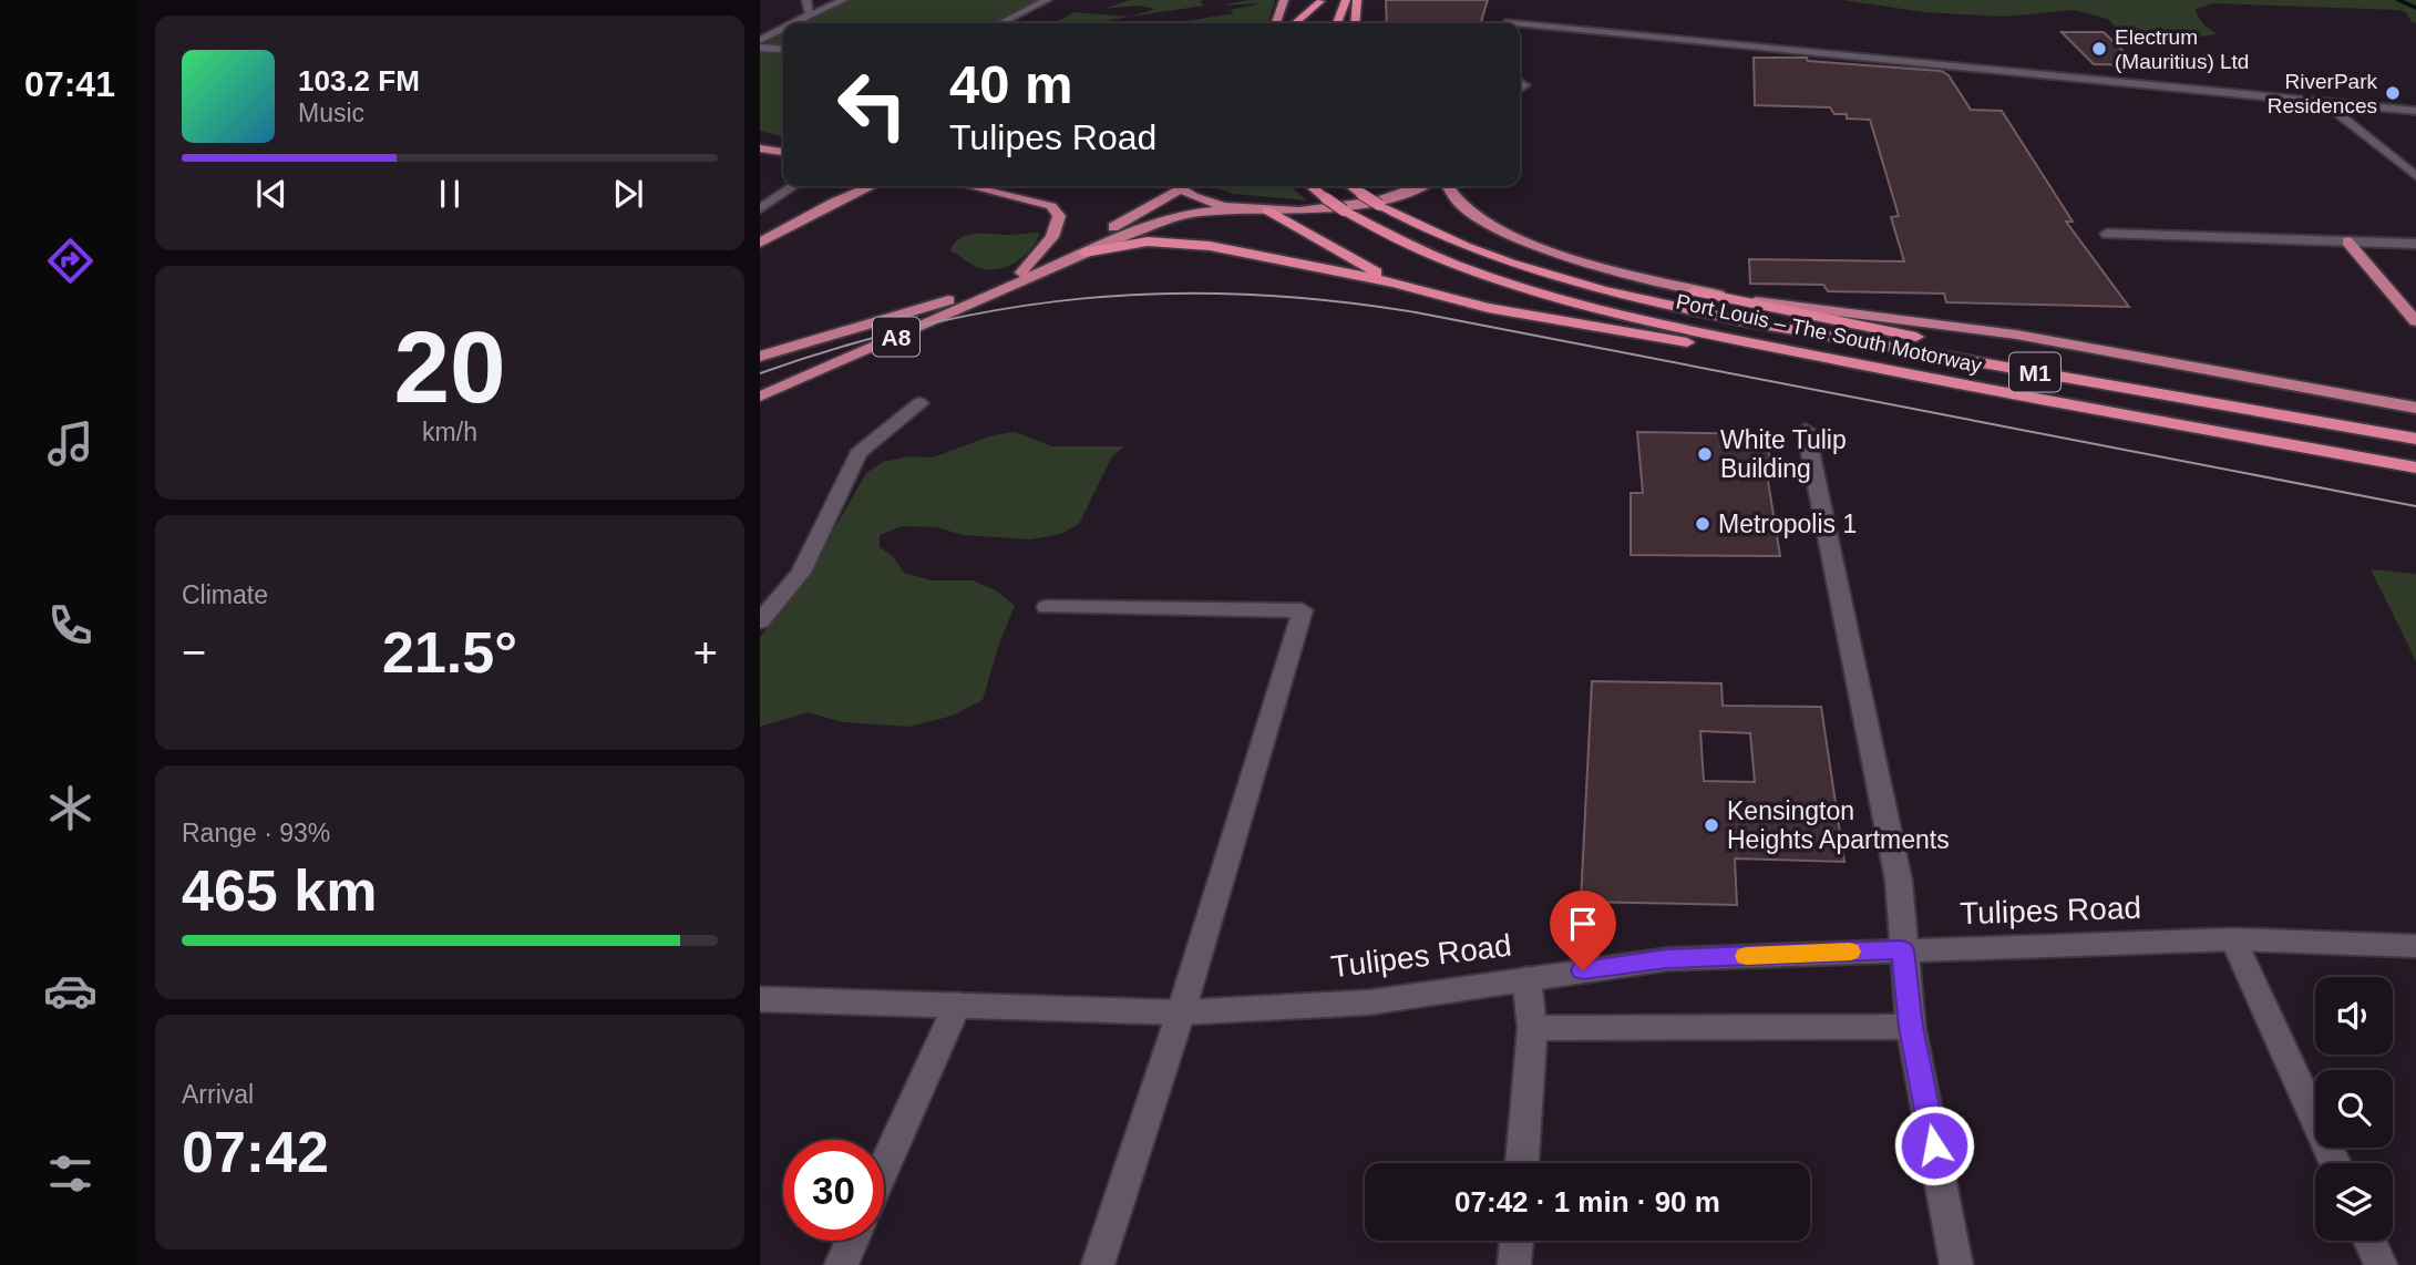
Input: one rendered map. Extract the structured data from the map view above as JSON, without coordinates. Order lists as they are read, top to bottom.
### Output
{
  "streets": {
    "highway": ["Port Louis – The South Motorway", "M1"],
    "main road": ["A8"],
    "street": ["Tulipes Road"]
  },
  "places": [
    "Electrum (Mauritius) Ltd",
    "RiverPark Residences",
    "White Tulip Building",
    "Metropolis 1",
    "Kensington Heights Apartments"
  ],
  "page": {
    "tabs": "07:41",
    "turn": ["40 m", "Tulipes Road"],
    "song": ["103.2 FM", "Music"],
    "tile": [
      ["20", "km/h"],
      "Climate",
      ["Range · 93%", "465 km"],
      ["Arrival", "07:42"]
    ],
    "heat": ["−", "21.5°", "+"],
    "limit": "30",
    "trip": "07:42 · 1 min · 90 m"
  }
}
